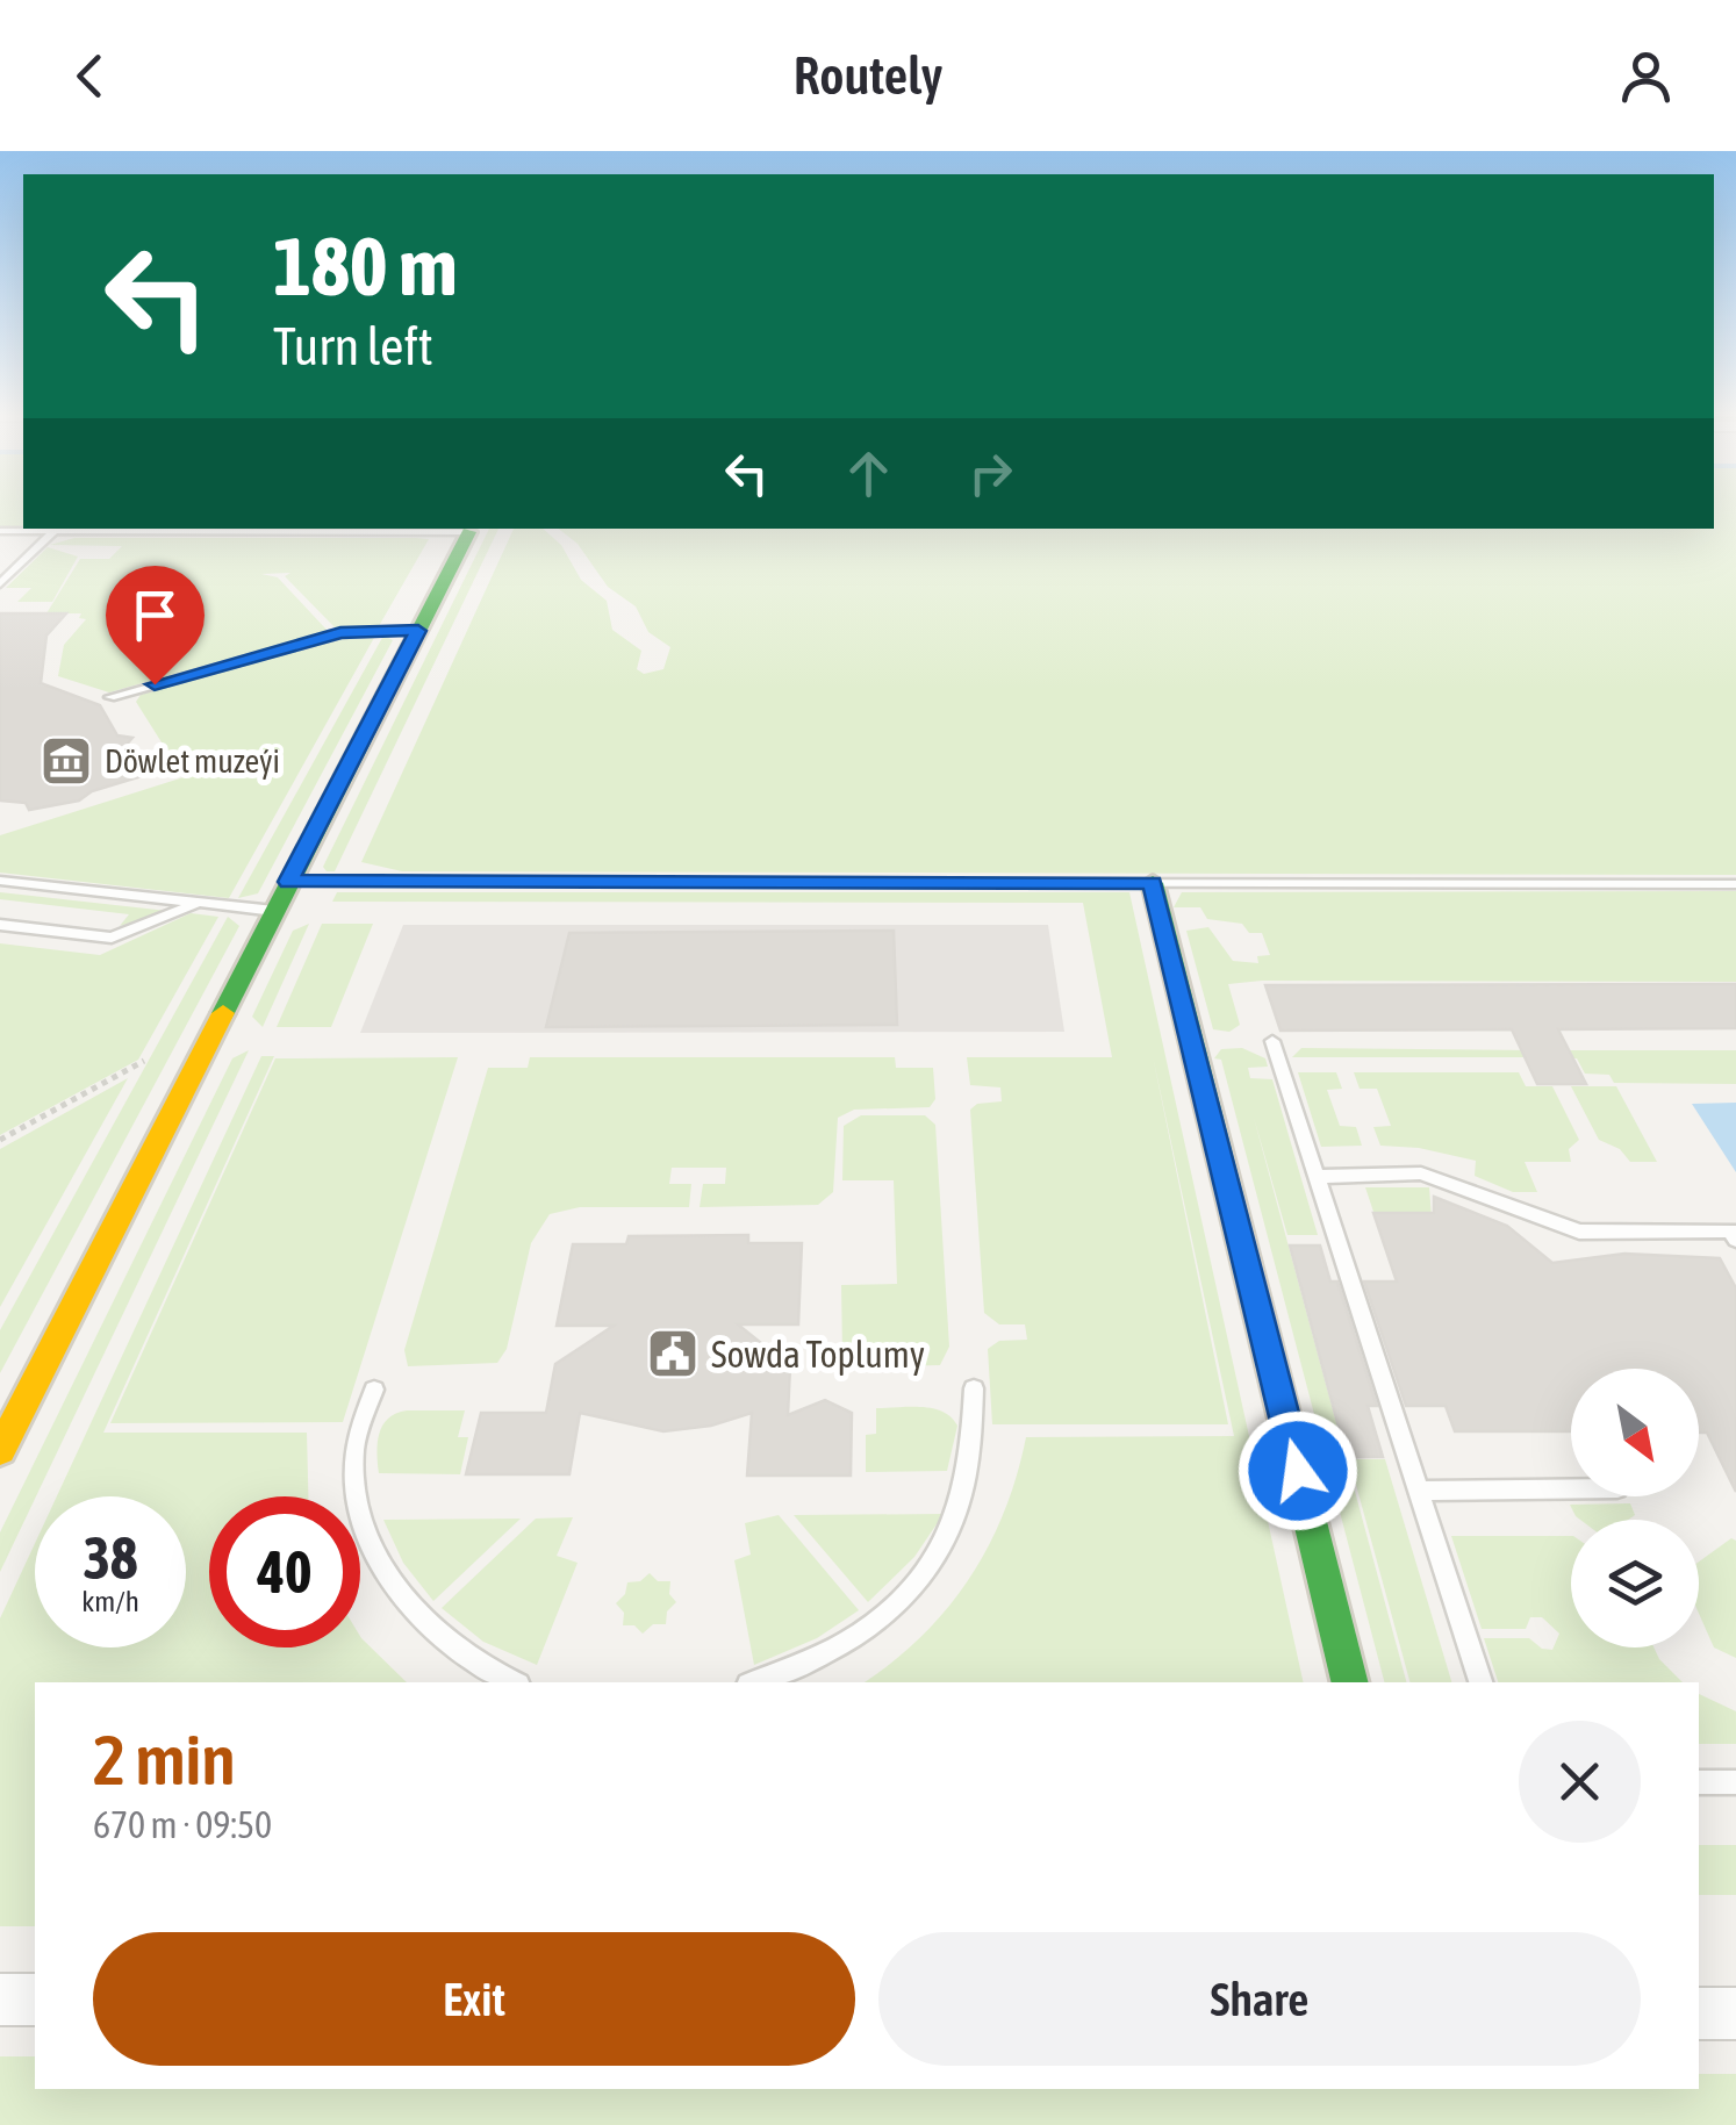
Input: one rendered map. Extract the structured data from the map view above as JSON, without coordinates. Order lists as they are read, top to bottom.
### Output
{
  "places": {
    "museum": ["Döwlet muzeýi"],
    "public building": ["Sowda Toplumy"]
  },
  "north": "bottom right",
  "page": {
    "header": "Routely",
    "turn": ["180 m", "Turn left"],
    "speed": "38 km/h",
    "limit": "40",
    "heading": ["2 min", "670 m · 09:50"],
    "buttons": ["Exit", "Share"]
  }
}
